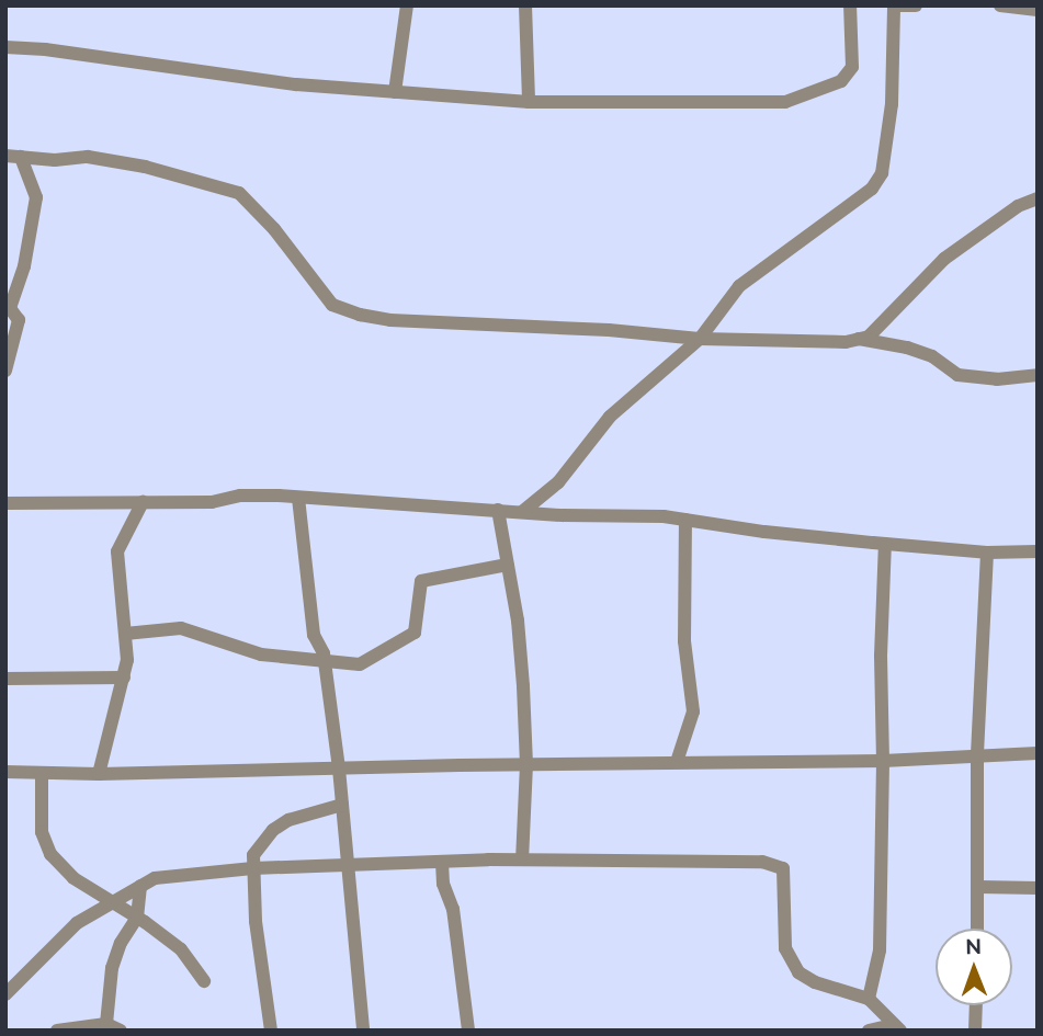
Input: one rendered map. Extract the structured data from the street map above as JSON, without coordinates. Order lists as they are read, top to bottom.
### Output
{
  "north": "top"
}
